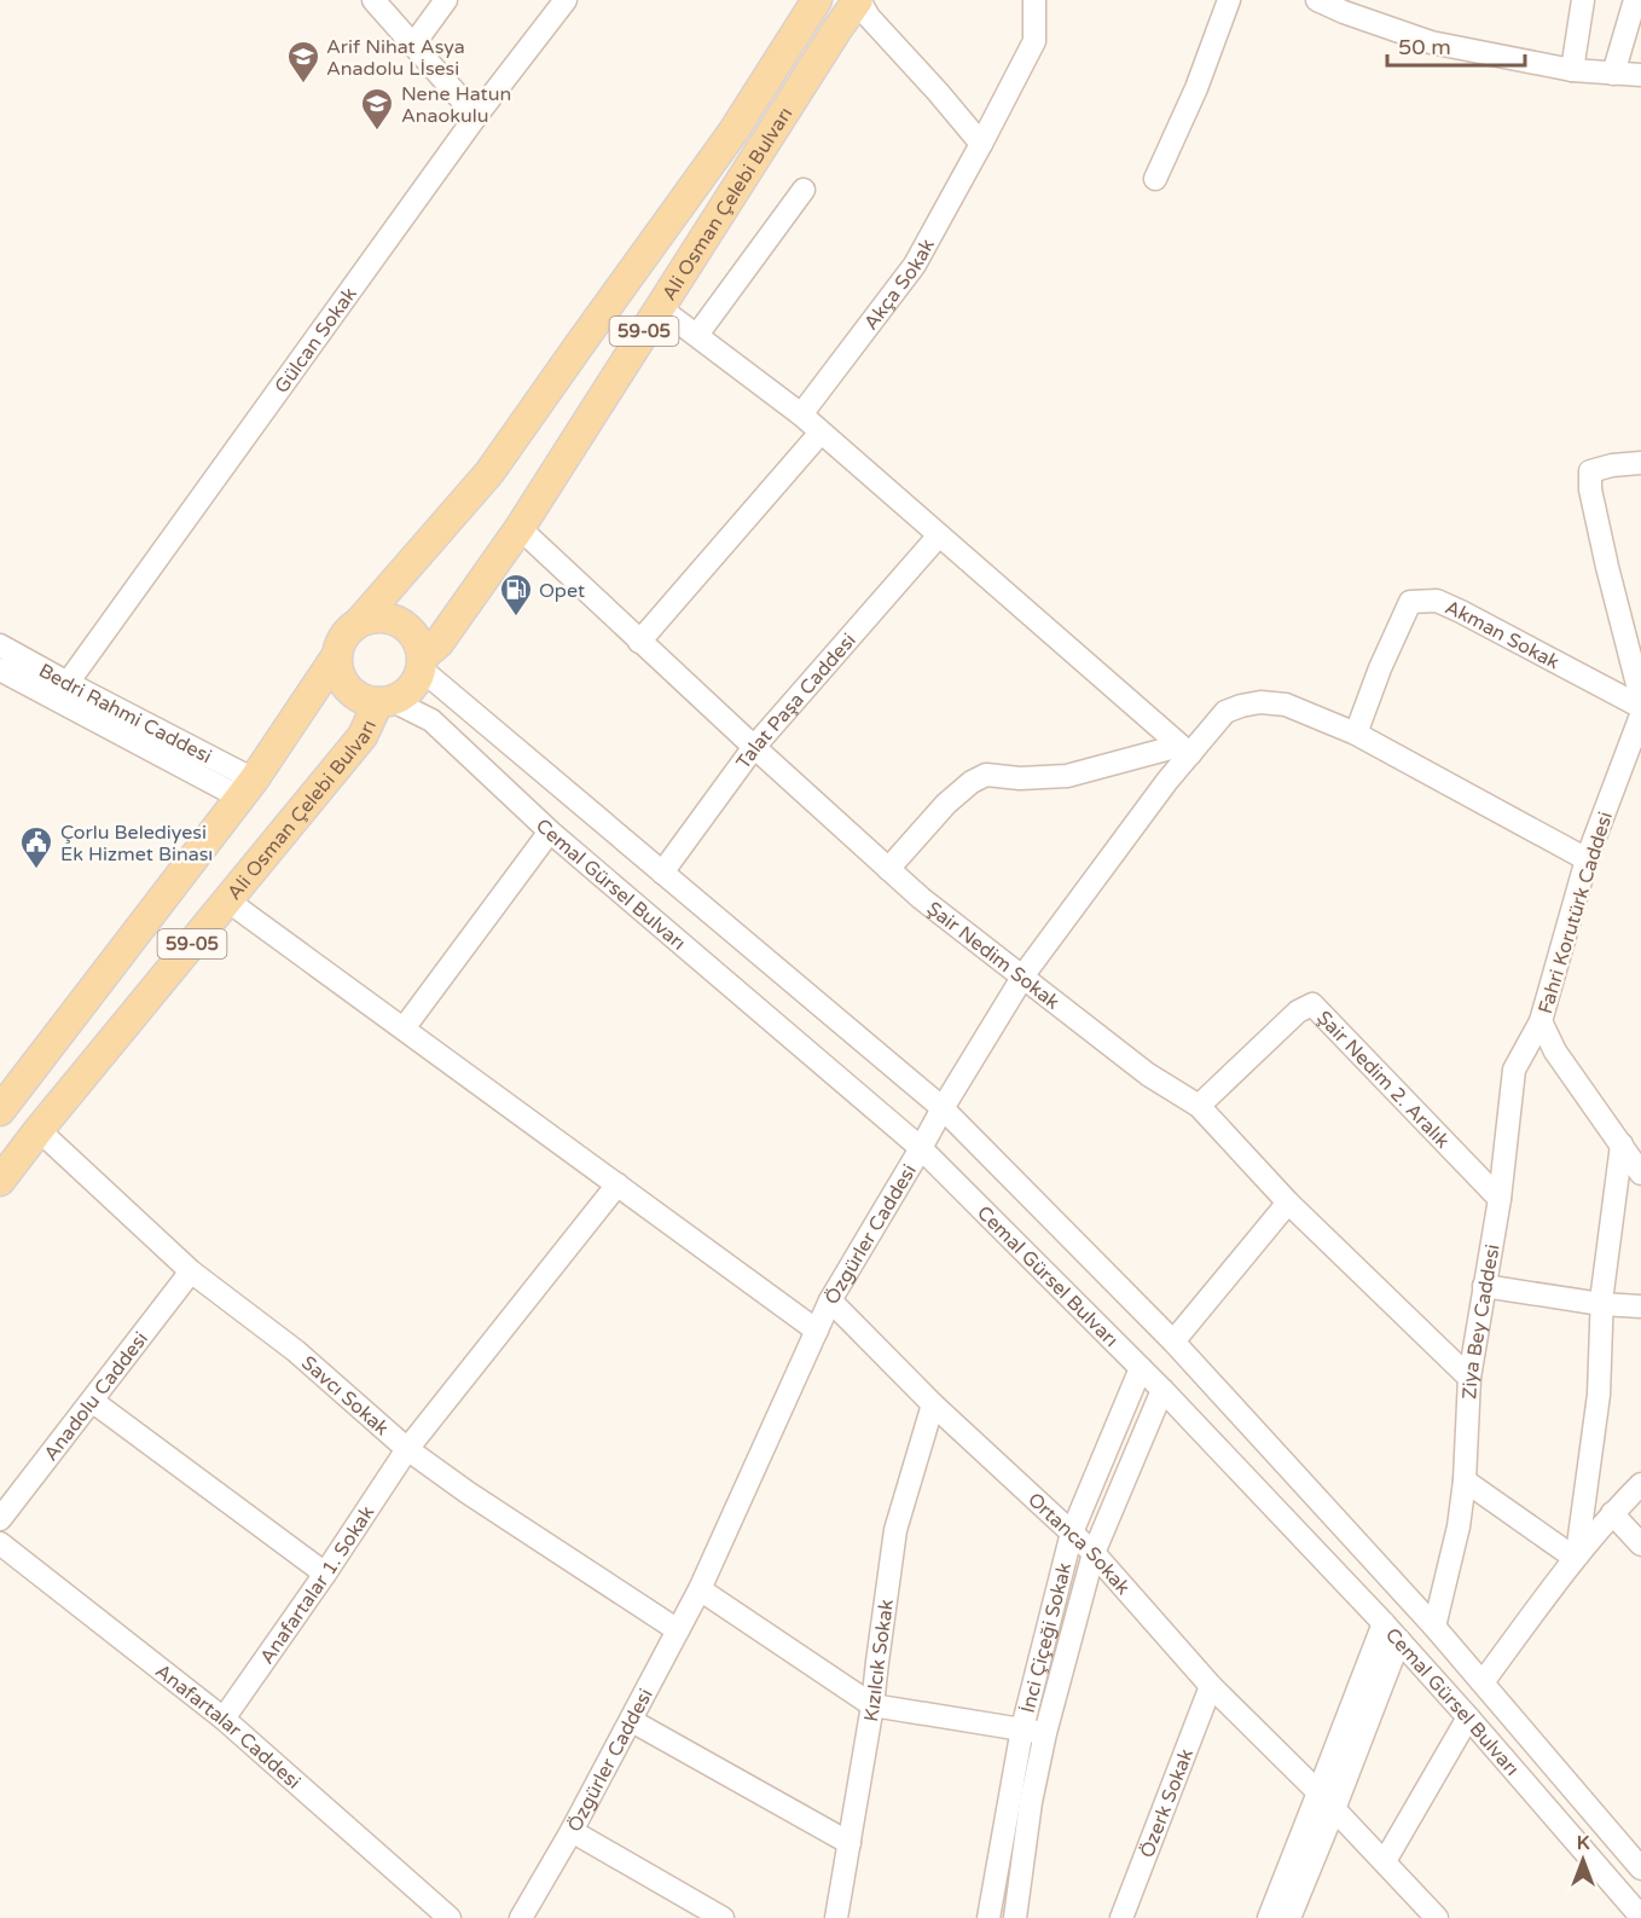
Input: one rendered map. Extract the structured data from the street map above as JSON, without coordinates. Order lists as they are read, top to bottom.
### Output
{
  "streets": {
    "main road": ["Ali Osman Çelebi Bulvarı", "59-05"],
    "street": [
      "Akça Sokak",
      "Gülcan Sokak",
      "Akman Sokak",
      "Talat Paşa Caddesi",
      "Bedri Rahmi Caddesi",
      "Cemal Gürsel Bulvarı",
      "Fahri Korutürk Caddesi",
      "Şair Nedim Sokak",
      "Şair Nedim 2. Aralık",
      "Özgürler Caddesi",
      "Ziya Bey Caddesi",
      "Savcı Sokak",
      "Anadolu Caddesi",
      "Ortanca Sokak",
      "Anafartalar 1. Sokak",
      "İnci Çiçeği Sokak",
      "Kızılcık Sokak",
      "Anafartalar Caddesi",
      "Özerk Sokak"
    ]
  },
  "crossings": [
    ["Ali Osman Çelebi Bulvarı", "Cemal Gürsel Bulvarı"],
    ["Ali Osman Çelebi Bulvarı", "Şair Nedim Sokak"],
    ["Ali Osman Çelebi Bulvarı", "Savcı Sokak"],
    ["Gülcan Sokak", "Bedri Rahmi Caddesi"],
    ["Akman Sokak", "Özgürler Caddesi"],
    ["Talat Paşa Caddesi", "Cemal Gürsel Bulvarı"],
    ["Talat Paşa Caddesi", "Şair Nedim Sokak"],
    ["Cemal Gürsel Bulvarı", "Özgürler Caddesi"],
    ["Cemal Gürsel Bulvarı", "Ziya Bey Caddesi"],
    ["Cemal Gürsel Bulvarı", "İnci Çiçeği Sokak"],
    ["Fahri Korutürk Caddesi", "Özgürler Caddesi"],
    ["Fahri Korutürk Caddesi", "Ziya Bey Caddesi"],
    ["Şair Nedim Sokak", "Şair Nedim 2. Aralık"],
    ["Şair Nedim Sokak", "Özgürler Caddesi"],
    ["Şair Nedim Sokak", "Ziya Bey Caddesi"],
    ["Şair Nedim 2. Aralık", "Ziya Bey Caddesi"],
    ["Özgürler Caddesi", "Savcı Sokak"],
    ["Özgürler Caddesi", "Ortanca Sokak"],
    ["Savcı Sokak", "Anadolu Caddesi"],
    ["Savcı Sokak", "Anafartalar 1. Sokak"],
    ["Ortanca Sokak", "İnci Çiçeği Sokak"],
    ["Ortanca Sokak", "Kızılcık Sokak"],
    ["Ortanca Sokak", "Özerk Sokak"],
    ["Anafartalar 1. Sokak", "Anafartalar Caddesi"]
  ],
  "places": {
    "school or university": ["Arif Nihat Asya Anadolu Lİsesi", "Nene Hatun Anaokulu"],
    "fuel station": ["Opet"],
    "public building": ["Çorlu Belediyesi Ek Hizmet Binası"]
  },
  "scale_bar": "50 m",
  "north": "top"
}
